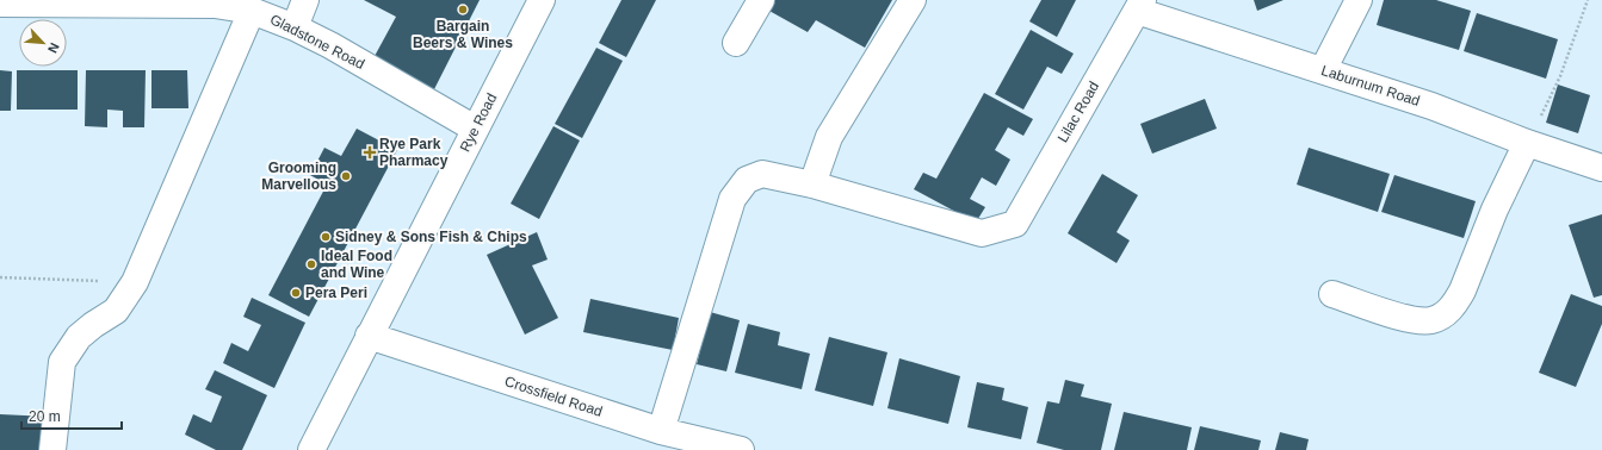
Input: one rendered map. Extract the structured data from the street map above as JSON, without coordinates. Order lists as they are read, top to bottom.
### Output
{
  "streets": {
    "street": [
      "Gladstone Road",
      "Laburnum Road",
      "Lilac Road",
      "Rye Road",
      "Crossfield Road"
    ]
  },
  "crossings": [
    ["Gladstone Road", "Rye Road"],
    ["Laburnum Road", "Lilac Road"],
    ["Rye Road", "Crossfield Road"]
  ],
  "places": {
    "other": [
      "Bargain Beers & Wines",
      "Grooming Marvellous",
      "Sidney & Sons Fish & Chips",
      "Ideal Food and Wine",
      "Pera Peri"
    ],
    "health": ["Rye Park Pharmacy"]
  },
  "scale_bar": "20 m",
  "north": "bottom right"
}
